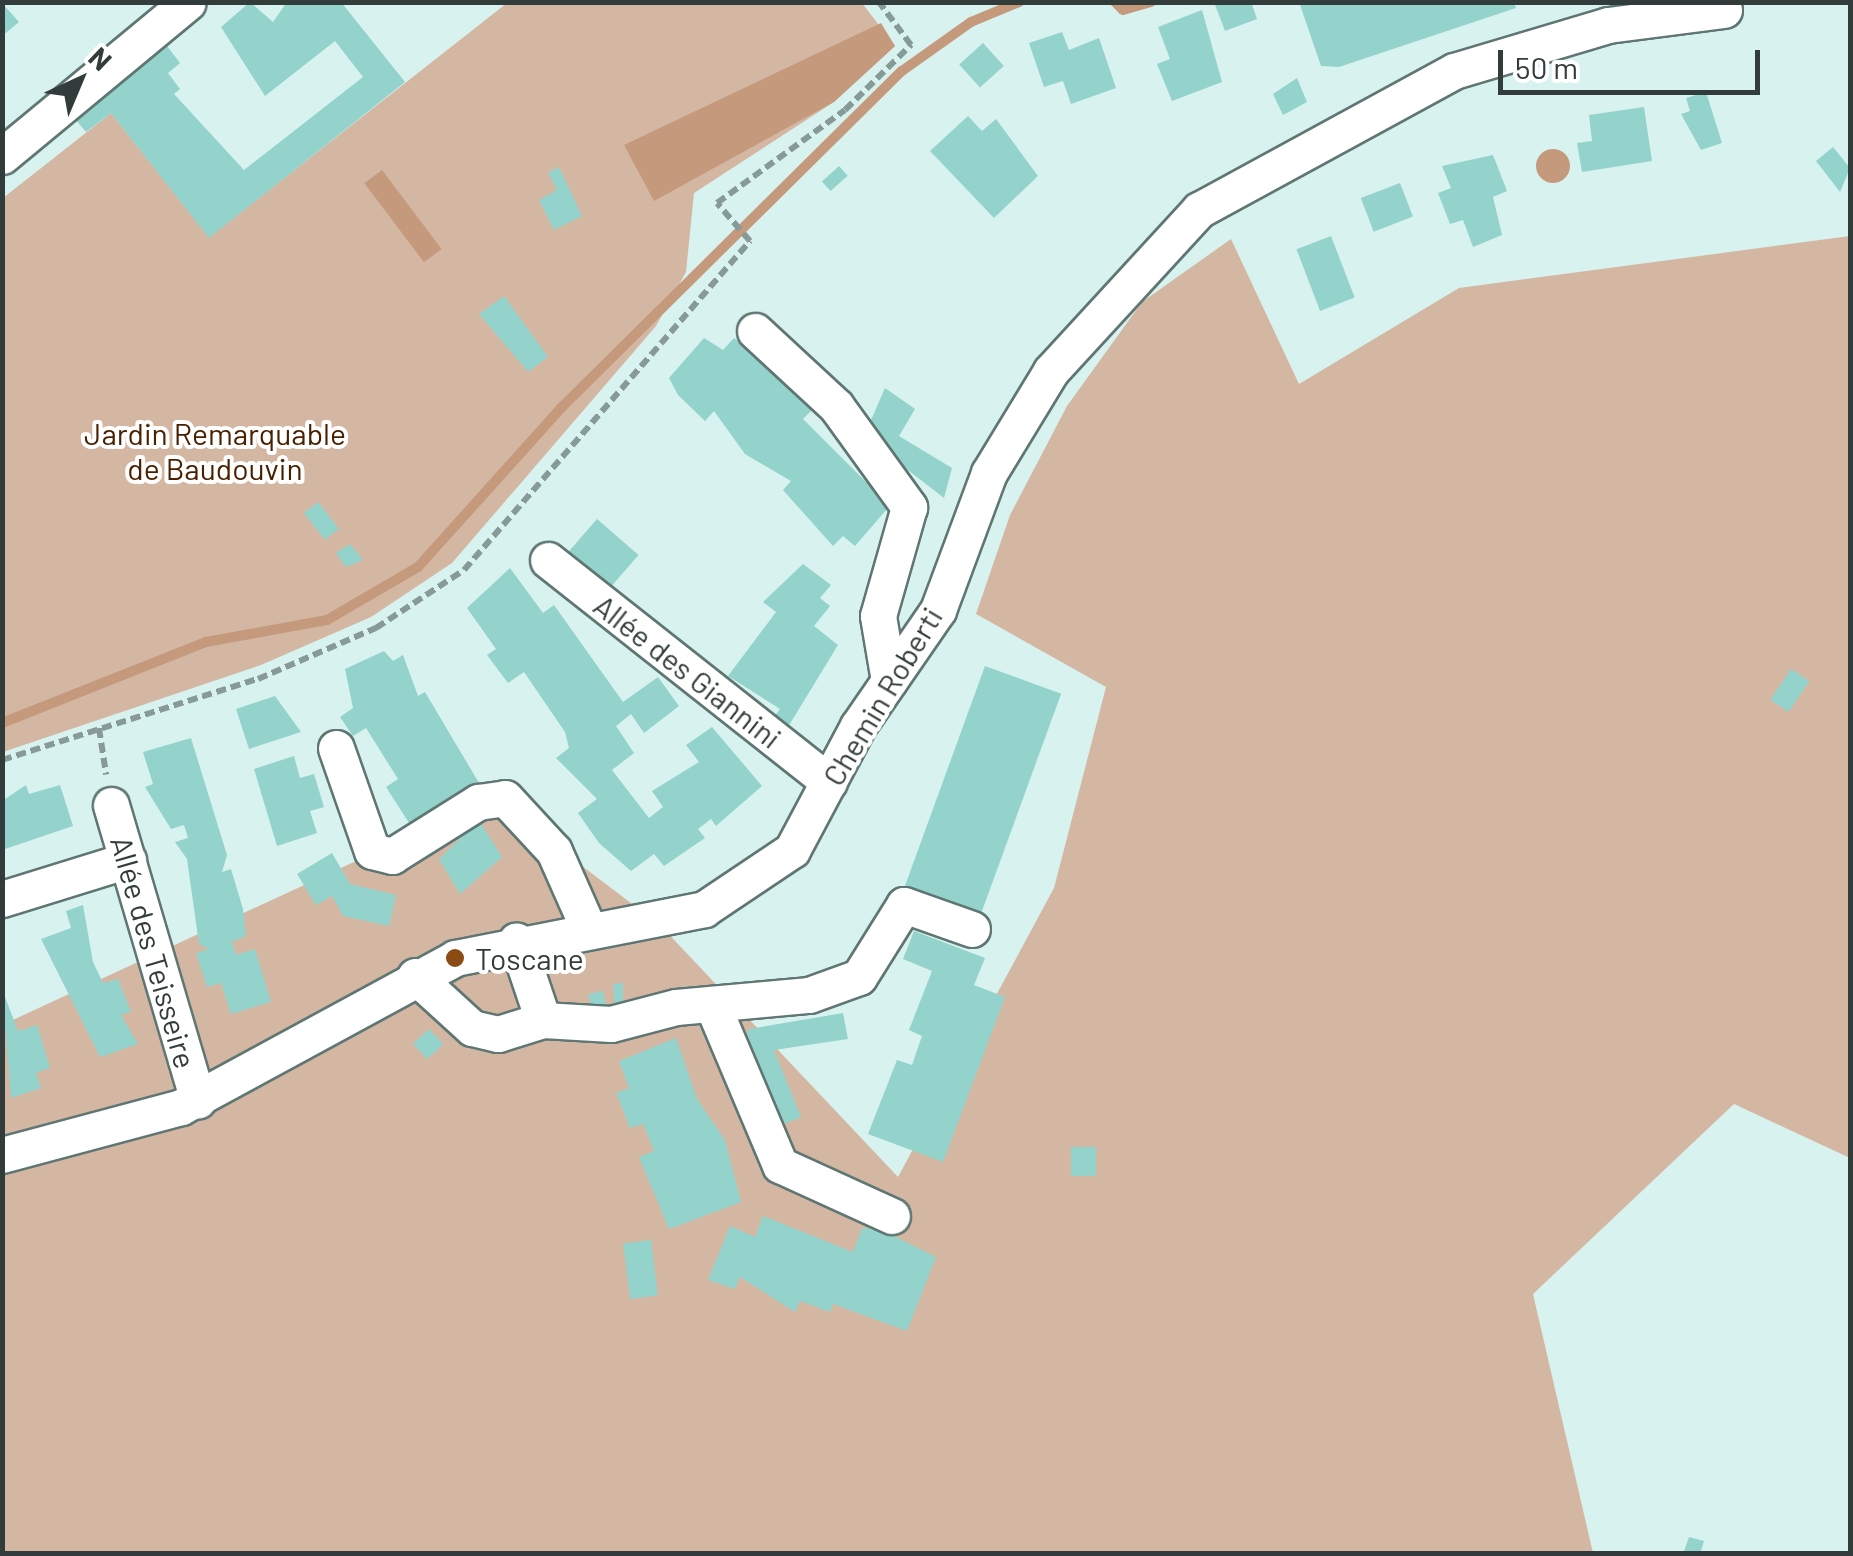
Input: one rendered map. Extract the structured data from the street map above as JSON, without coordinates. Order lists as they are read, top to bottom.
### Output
{
  "streets": {
    "street": ["Allée des Giannini", "Chemin Roberti", "Allée des Teisseire"]
  },
  "crossings": [
    ["Allée des Giannini", "Chemin Roberti"],
    ["Chemin Roberti", "Allée des Teisseire"]
  ],
  "parks": ["Jardin Remarquable de Baudouvin"],
  "places": ["Toscane"],
  "scale_bar": "50 m",
  "north": "top right"
}
